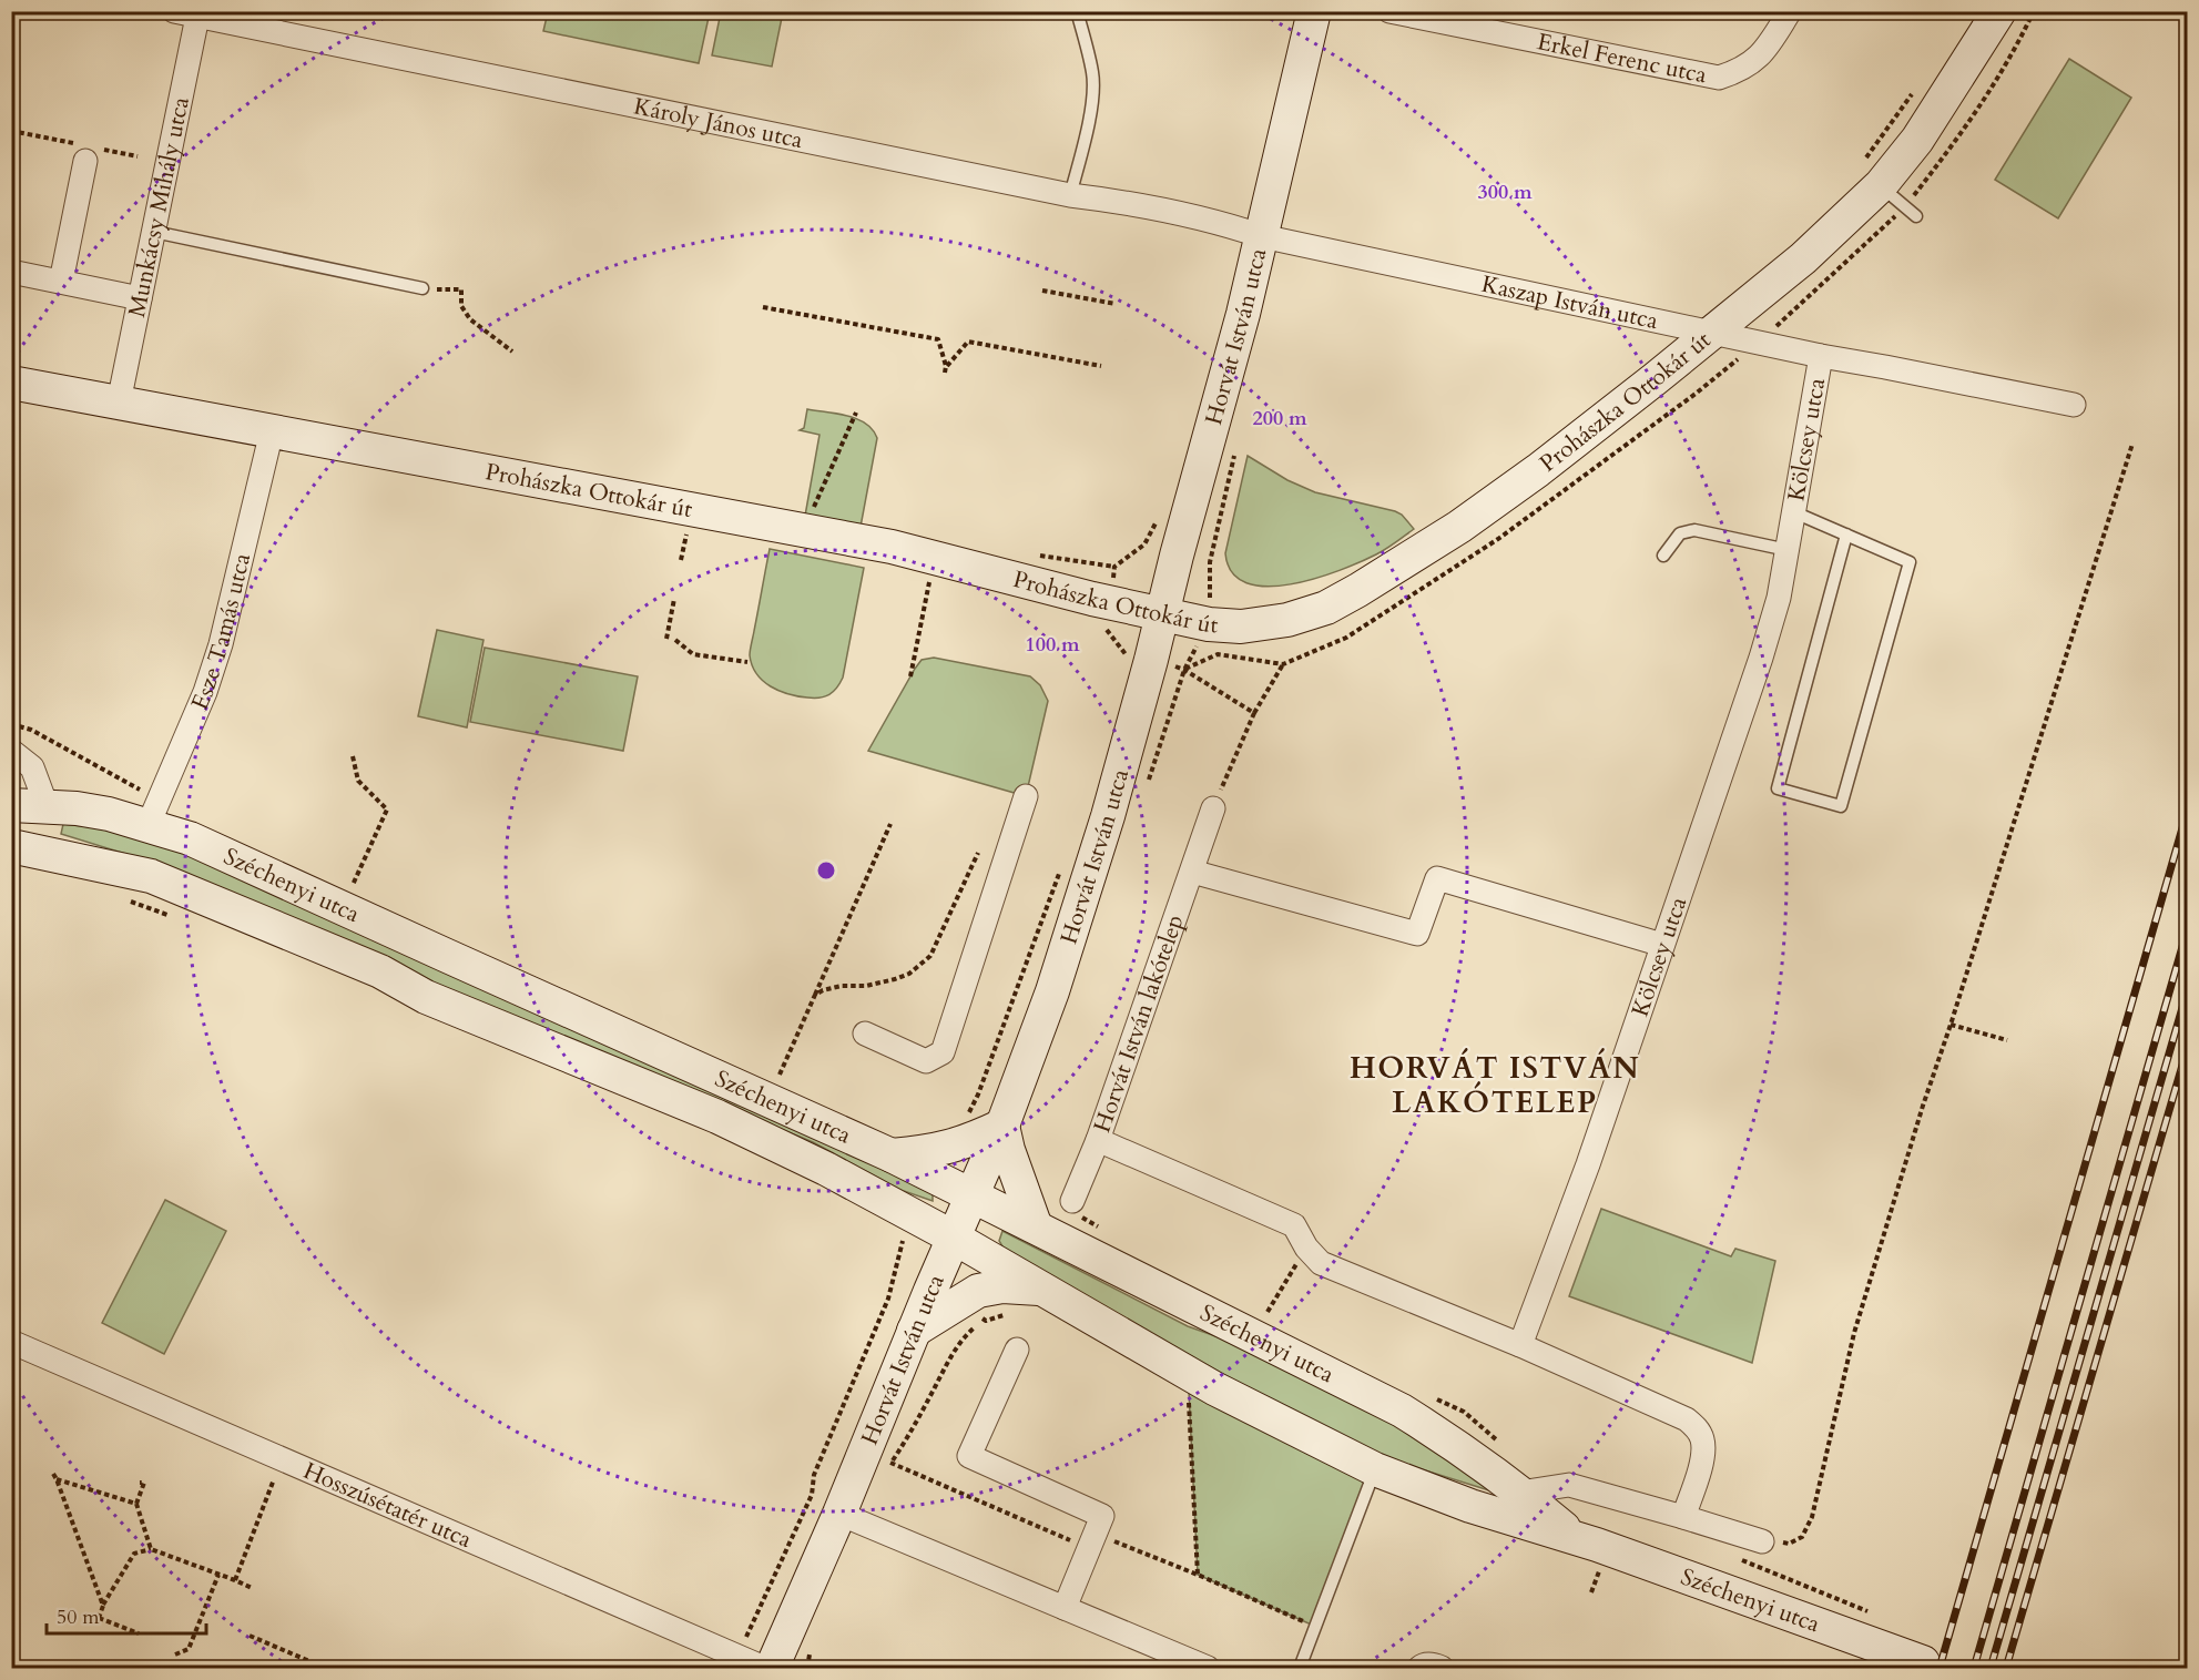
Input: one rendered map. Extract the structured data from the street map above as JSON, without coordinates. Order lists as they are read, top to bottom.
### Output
{
  "streets": {
    "main road": ["Horvát István utca", "Prohászka Ottokár út", "Széchenyi utca"],
    "street": [
      "Erkel Ferenc utca",
      "Károly János utca",
      "Munkácsy Mihály utca",
      "Kaszap István utca",
      "Kölcsey utca",
      "Esze Tamás utca",
      "Horvát István lakótelep",
      "Hosszúsétatér utca"
    ]
  },
  "crossings": [
    ["Károly János utca", "Munkácsy Mihály utca"],
    ["Károly János utca", "Kaszap István utca"],
    ["Károly János utca", "Horvát István utca"],
    ["Munkácsy Mihály utca", "Prohászka Ottokár út"],
    ["Kaszap István utca", "Horvát István utca"],
    ["Kaszap István utca", "Prohászka Ottokár út"],
    ["Kaszap István utca", "Kölcsey utca"],
    ["Horvát István utca", "Prohászka Ottokár út"],
    ["Horvát István utca", "Széchenyi utca"],
    ["Prohászka Ottokár út", "Esze Tamás utca"],
    ["Kölcsey utca", "Horvát István lakótelep"],
    ["Esze Tamás utca", "Széchenyi utca"]
  ],
  "districts": ["HORVÁT ISTVÁN LAKÓTELEP"],
  "scale_bar": "50 m",
  "rings": ["300 m", "200 m", "100 m"]
}
